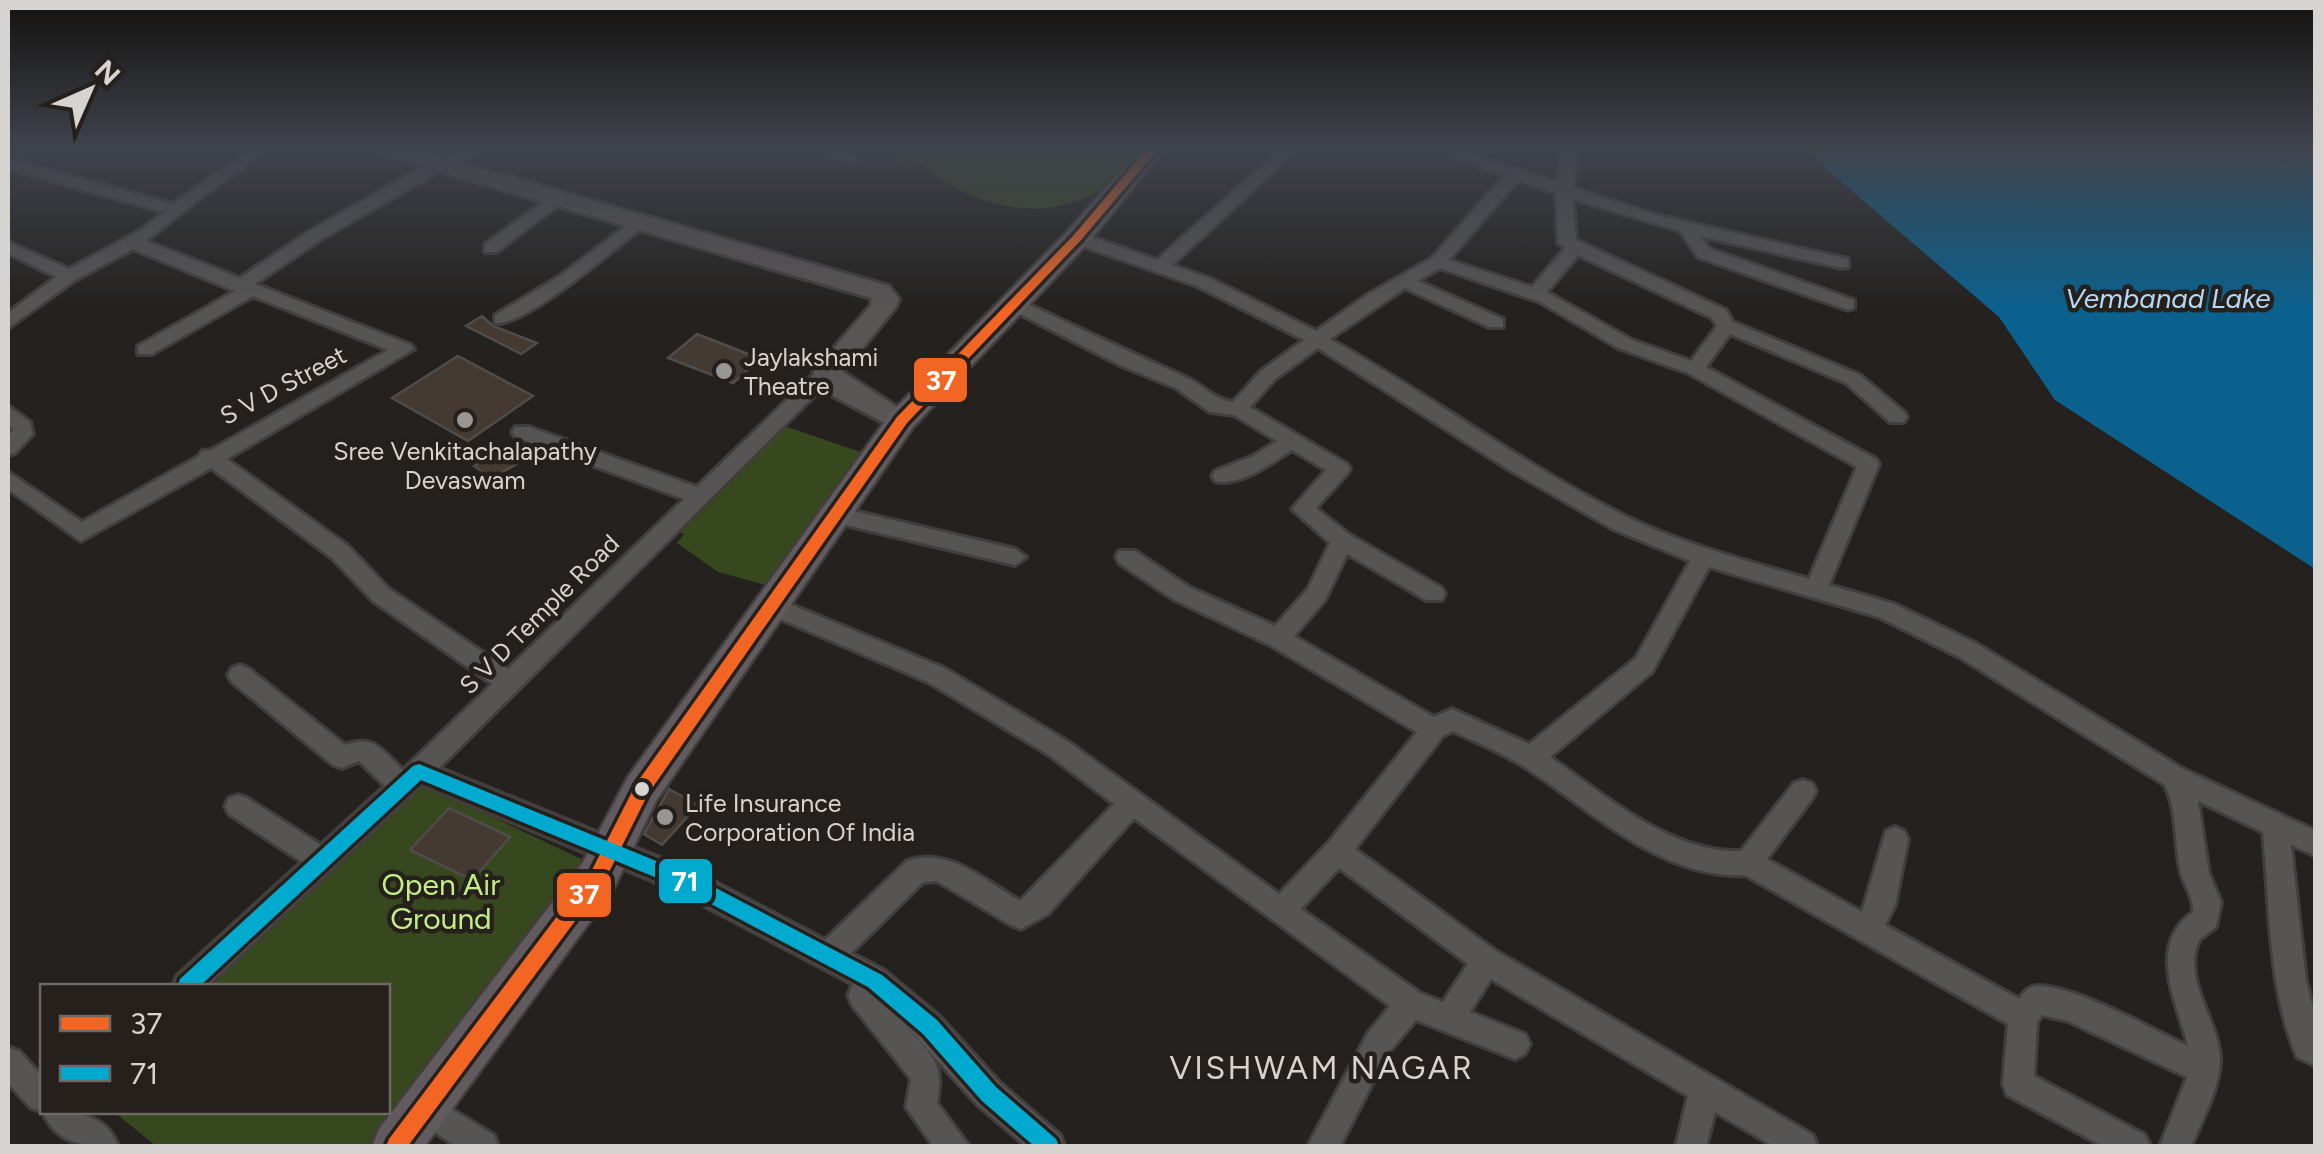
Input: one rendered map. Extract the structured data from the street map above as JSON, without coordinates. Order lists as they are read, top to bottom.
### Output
{
  "streets": {
    "street": ["S V D Street", "S V D Temple Road"]
  },
  "crossings": [
    ["S V D Street", "S V D Temple Road"]
  ],
  "districts": ["VISHWAM NAGAR"],
  "water": ["Vembanad Lake"],
  "parks": ["Open Air Ground"],
  "places": ["Jaylakshami Theatre", "Sree Venkitachalapathy Devaswam", "Life Insurance Corporation Of India"],
  "lines": ["transit line 37", "transit line 71"],
  "legend": ["37", "71"],
  "north": "top right"
}
